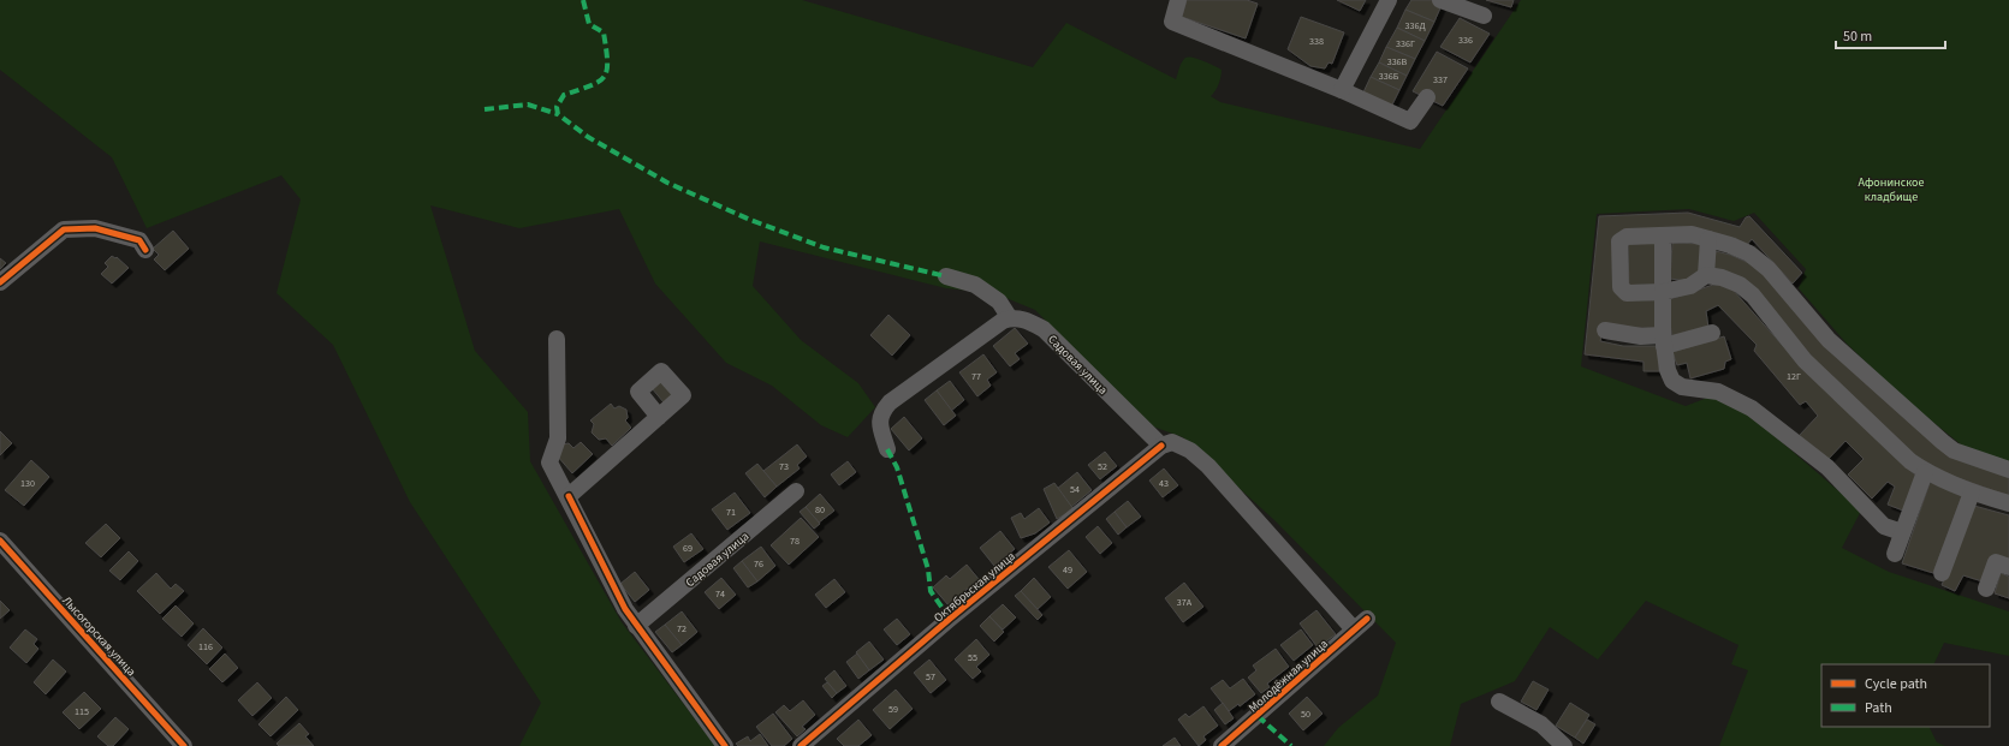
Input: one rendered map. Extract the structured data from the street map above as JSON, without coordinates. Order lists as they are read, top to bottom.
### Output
{
  "streets": {
    "street": [
      "Садовая улица",
      "Октябрьская улица",
      "Лысогорская улица",
      "Молодёжная улица"
    ]
  },
  "crossings": [
    ["Садовая улица", "Октябрьская улица"],
    ["Садовая улица", "Молодёжная улица"],
    ["Октябрьская улица", "Молодёжная улица"]
  ],
  "parks": ["Афонинское кладбище"],
  "house_numbers": [
    "336Д",
    "336",
    "338",
    "336Г",
    "336В",
    "336Б",
    "337",
    "77",
    "12Г",
    "73",
    "52",
    "130",
    "43",
    "54",
    "80",
    "71",
    "78",
    "69",
    "76",
    "49",
    "74",
    "37А",
    "72",
    "116",
    "55",
    "57",
    "59",
    "115",
    "50"
  ],
  "legend": ["Cycle path", "Path"],
  "scale_bar": "50 m"
}
